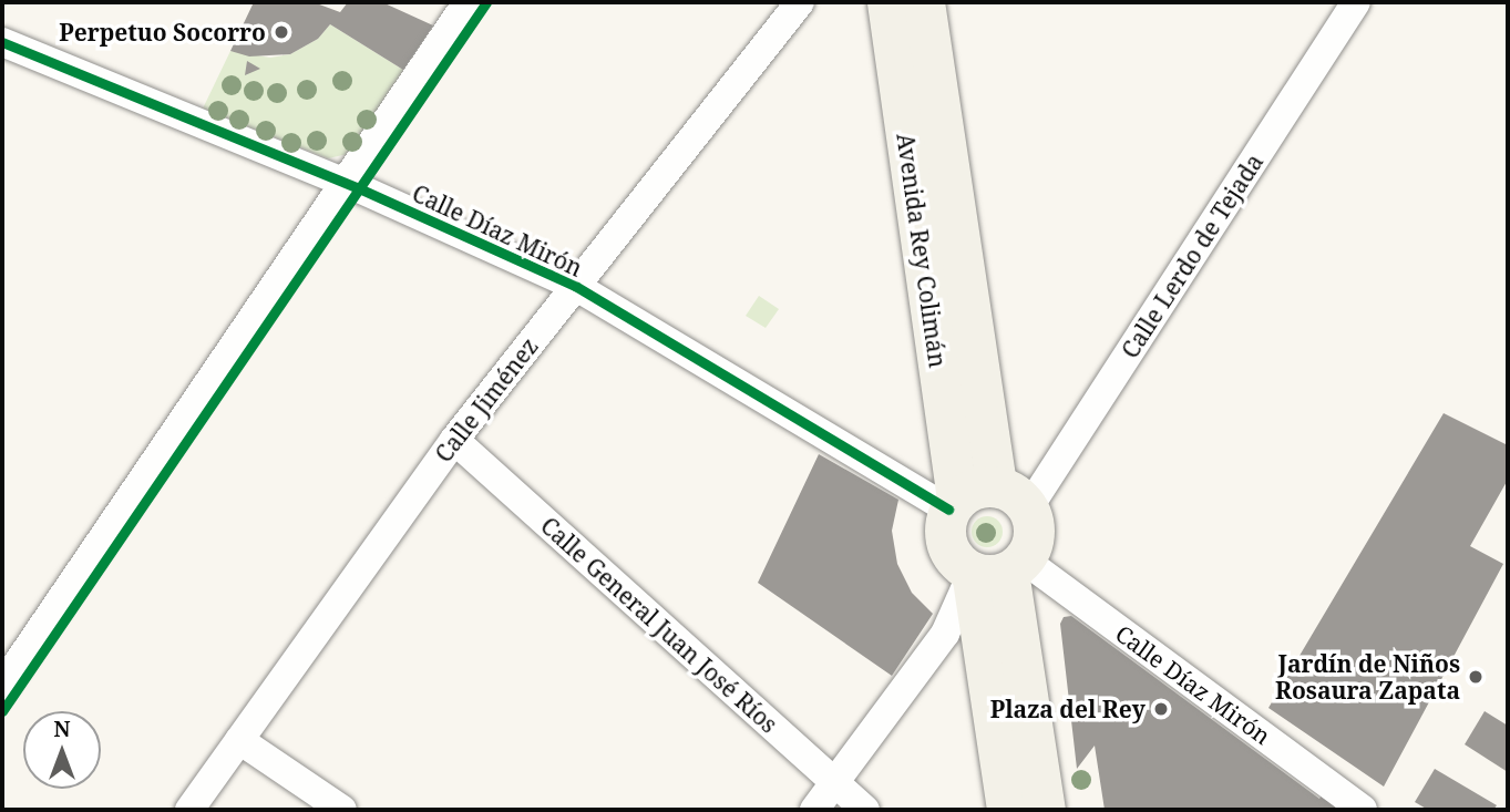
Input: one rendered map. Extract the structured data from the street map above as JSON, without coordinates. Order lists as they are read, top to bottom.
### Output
{
  "streets": {
    "main road": ["Avenida Rey Colimán"],
    "street": [
      "Calle Díaz Mirón",
      "Calle Lerdo de Tejada",
      "Calle Jiménez",
      "Calle General Juan José Ríos"
    ]
  },
  "crossings": [
    ["Calle Díaz Mirón", "Avenida Rey Colimán"],
    ["Calle Díaz Mirón", "Calle Lerdo de Tejada"],
    ["Calle Díaz Mirón", "Calle Jiménez"],
    ["Avenida Rey Colimán", "Calle Lerdo de Tejada"],
    ["Calle Jiménez", "Calle General Juan José Ríos"]
  ],
  "places": ["Perpetuo Socorro", "Jardín de Niños Rosaura Zapata", "Plaza del Rey"],
  "north": "top"
}
